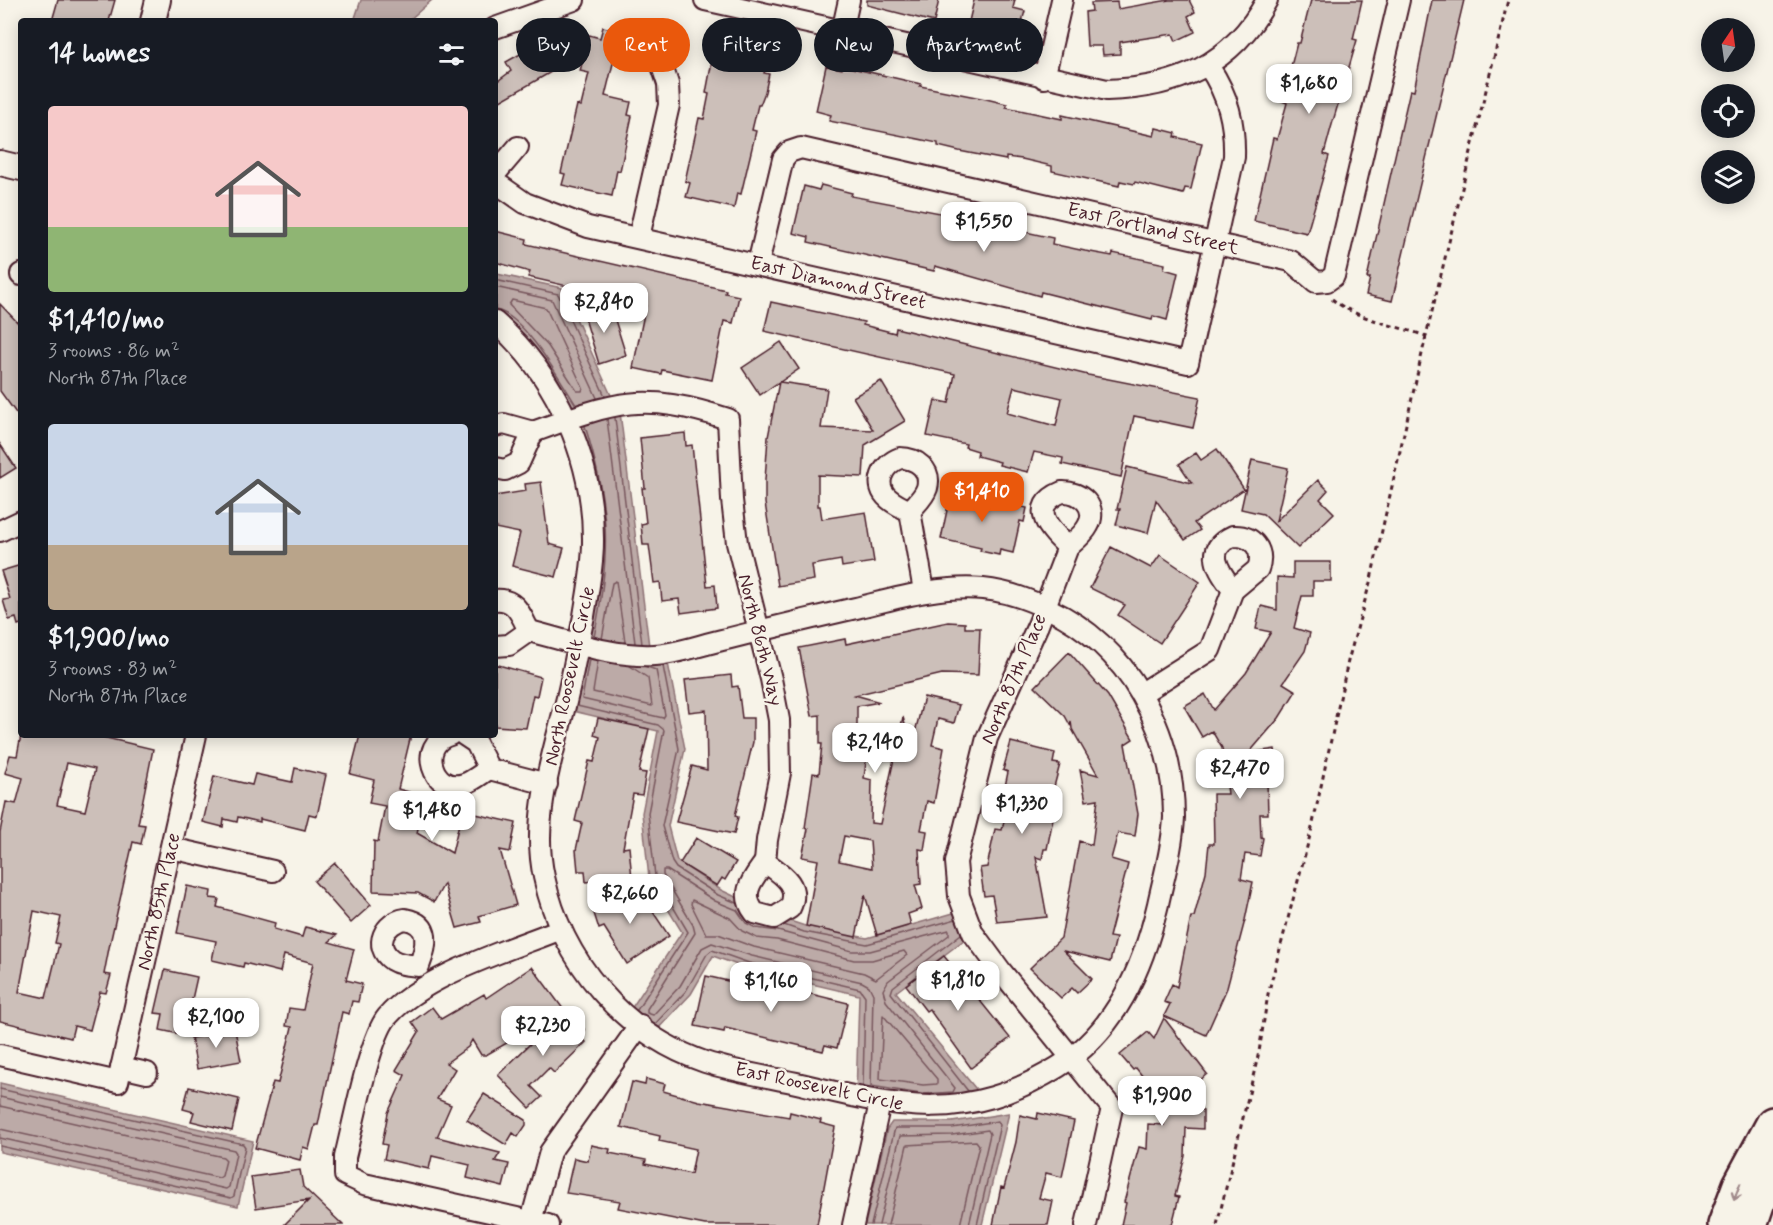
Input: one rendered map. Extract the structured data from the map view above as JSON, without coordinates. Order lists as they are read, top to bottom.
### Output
{
  "streets": {
    "street": [
      "East Portland Street",
      "East Diamond Street",
      "North 86th Way",
      "North Roosevelt Circle",
      "North 87th Place",
      "North 85th Place",
      "East Roosevelt Circle"
    ]
  },
  "crossings": [
    ["East Portland Street", "East Diamond Street"],
    ["North 86th Way", "North Roosevelt Circle"],
    ["North Roosevelt Circle", "East Roosevelt Circle"],
    ["North 87th Place", "East Roosevelt Circle"]
  ],
  "north": "top",
  "page": {
    "chip": [
      "Buy",
      "Rent",
      "Filters",
      "New",
      "Apartment"
    ],
    "heading": "14 homes",
    "price": [
      "$1,680",
      "$1,550",
      "$2,840",
      "$1,410",
      "$2,140",
      "$2,470",
      "$1,330",
      "$1,480",
      "$2,660",
      "$1,810",
      "$1,160",
      "$2,100",
      "$2,230",
      "$1,900"
    ],
    "list": [
      {
        "name": "$1,410/mo",
        "note": "3 rooms · 86 m² · North 87th Place"
      },
      {
        "name": "$1,900/mo",
        "note": "3 rooms · 83 m² · North 87th Place"
      }
    ]
  }
}
